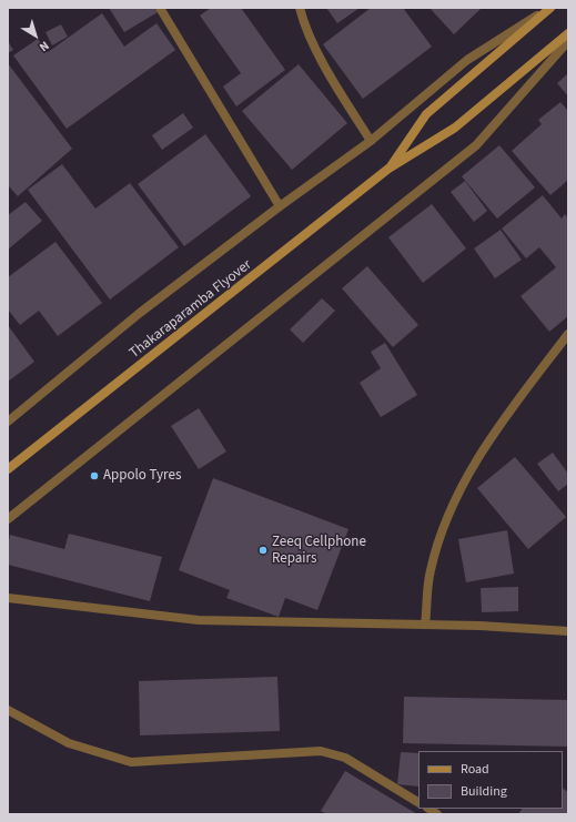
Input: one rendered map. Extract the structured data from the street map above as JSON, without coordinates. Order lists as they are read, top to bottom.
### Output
{
  "streets": {
    "main road": ["Thakaraparamba Flyover"]
  },
  "places": ["Appolo Tyres", "Zeeq Cellphone Repairs"],
  "legend": ["Road", "Building"],
  "north": "bottom right"
}
